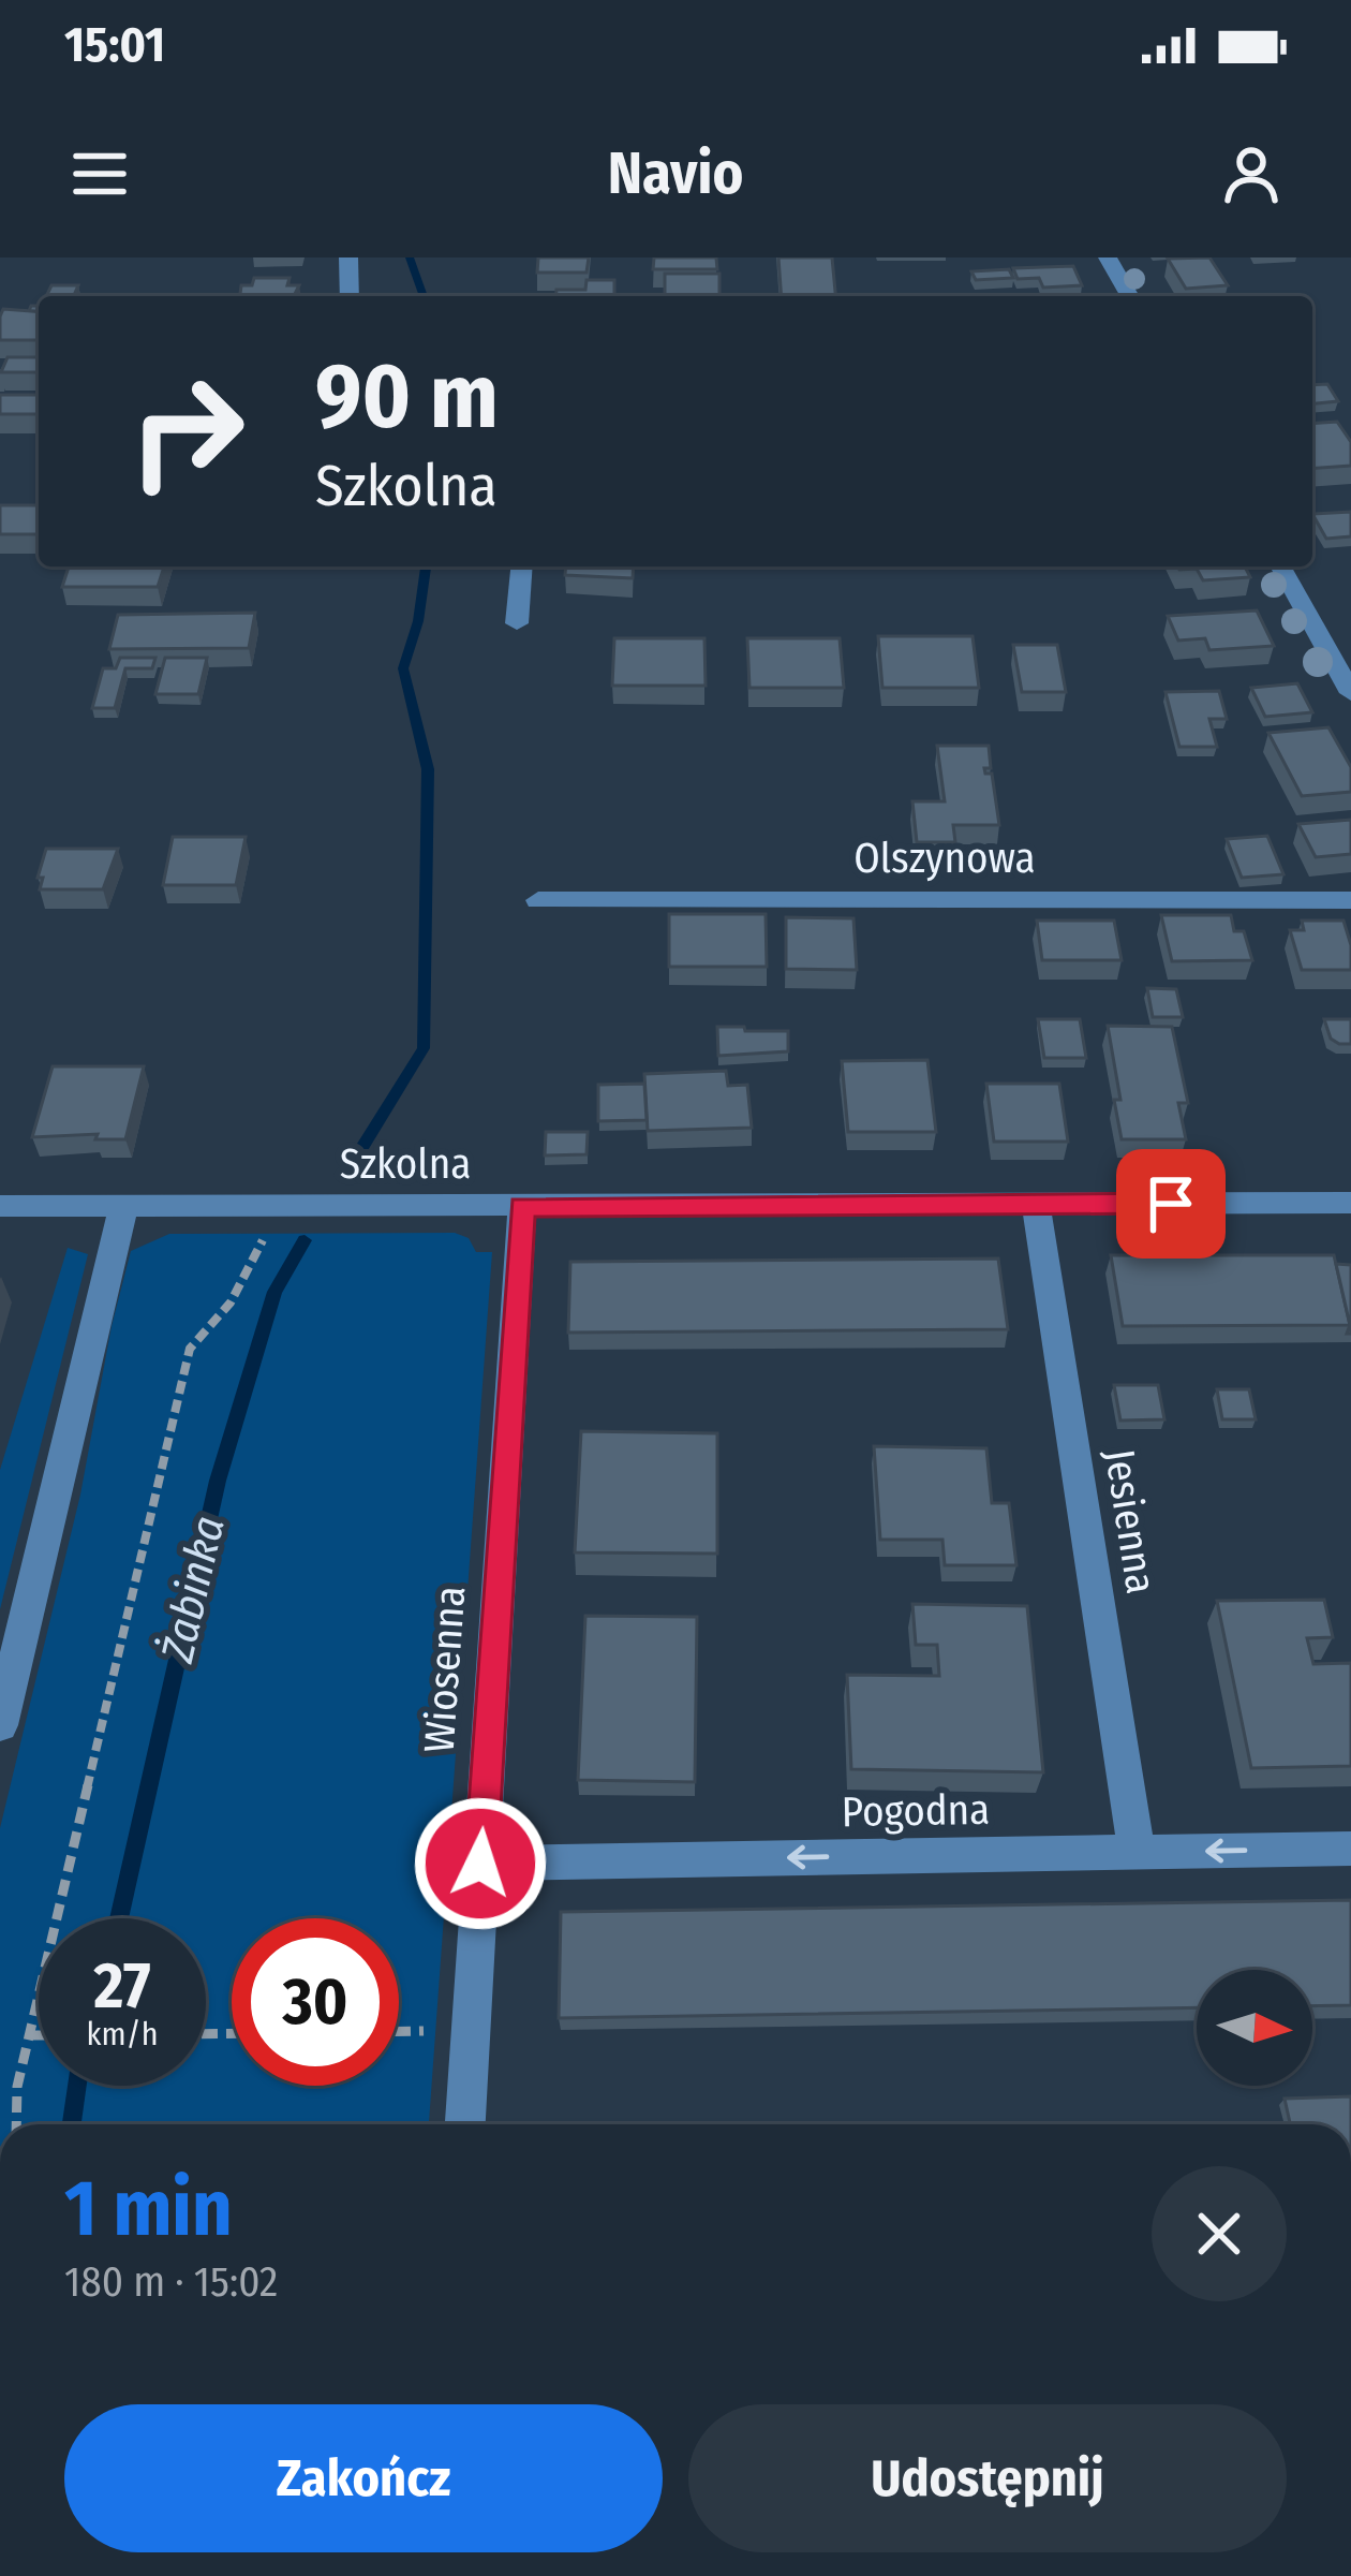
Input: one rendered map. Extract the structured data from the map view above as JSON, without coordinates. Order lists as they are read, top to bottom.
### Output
{
  "streets": {
    "street": [
      "Olszynowa",
      "Szkolna",
      "Jesienna",
      "Wiosenna",
      "Pogodna"
    ]
  },
  "crossings": [
    ["Szkolna", "Jesienna"],
    ["Szkolna", "Wiosenna"],
    ["Jesienna", "Pogodna"],
    ["Wiosenna", "Pogodna"]
  ],
  "one_way": ["Pogodna"],
  "water": ["Żabinka"],
  "north": "right",
  "page": {
    "status": "15:01",
    "header": "Navio",
    "turn": ["90 m", "Szkolna"],
    "speed": "27 km/h",
    "limit": "30",
    "heading": ["1 min", "180 m · 15:02"],
    "buttons": ["Zakończ", "Udostępnij"]
  }
}
